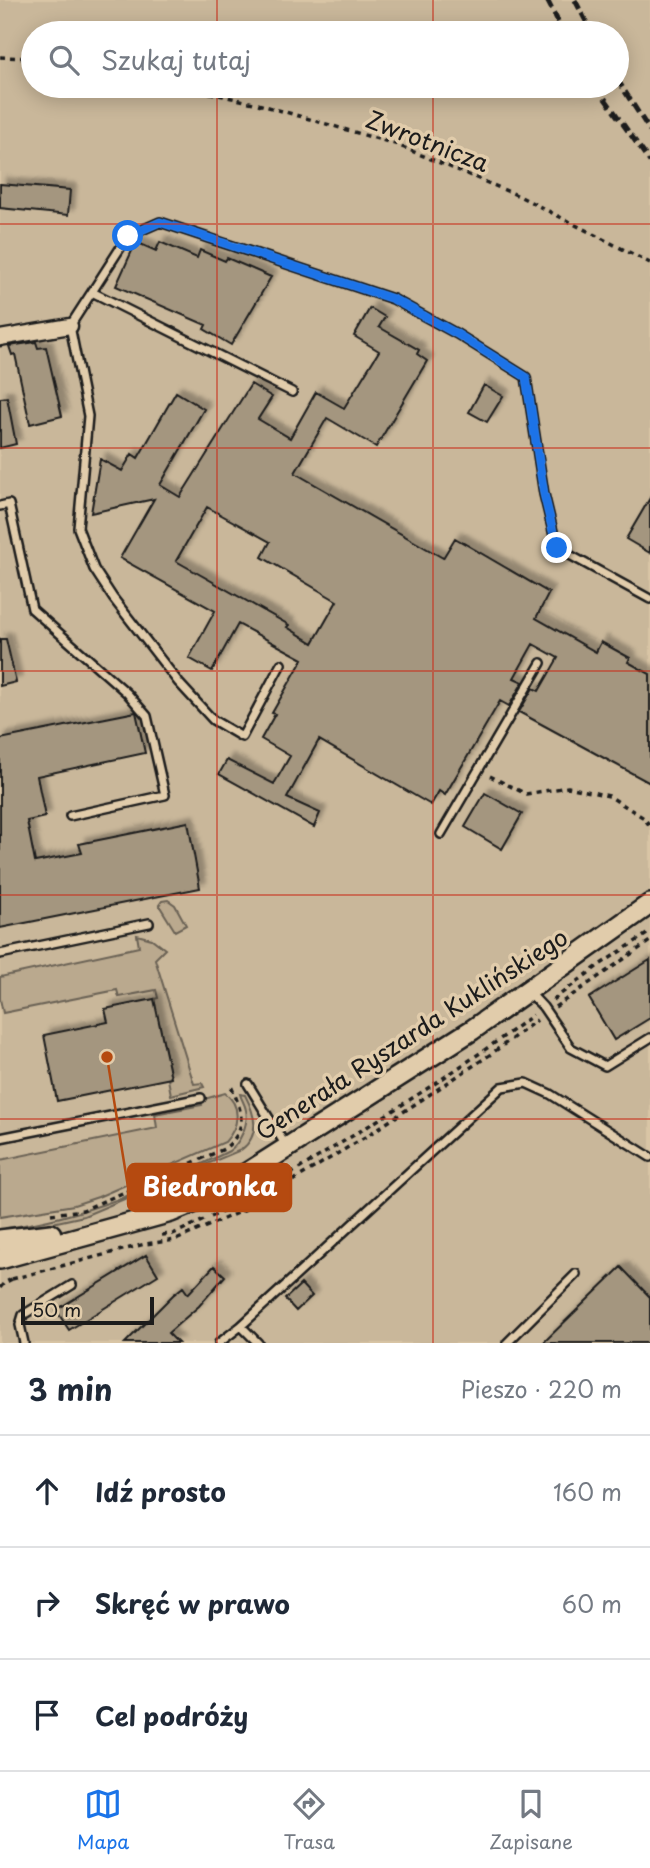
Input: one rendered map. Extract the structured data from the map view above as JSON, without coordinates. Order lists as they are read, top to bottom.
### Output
{
  "streets": {
    "main road": ["Generała Ryszarda Kuklińskiego"],
    "path": ["Zwrotnicza"]
  },
  "places": ["Biedronka"],
  "scale_bar": "50 m",
  "page": {
    "search": "Szukaj tutaj",
    "scale": "50 m",
    "heading": ["3 min", "Pieszo · 220 m"],
    "list": [
      ["Idź prosto", "160 m"],
      ["Skręć w prawo", "60 m"],
      "Cel podróży"
    ],
    "nav": ["Mapa", "Trasa", "Zapisane"]
  }
}
